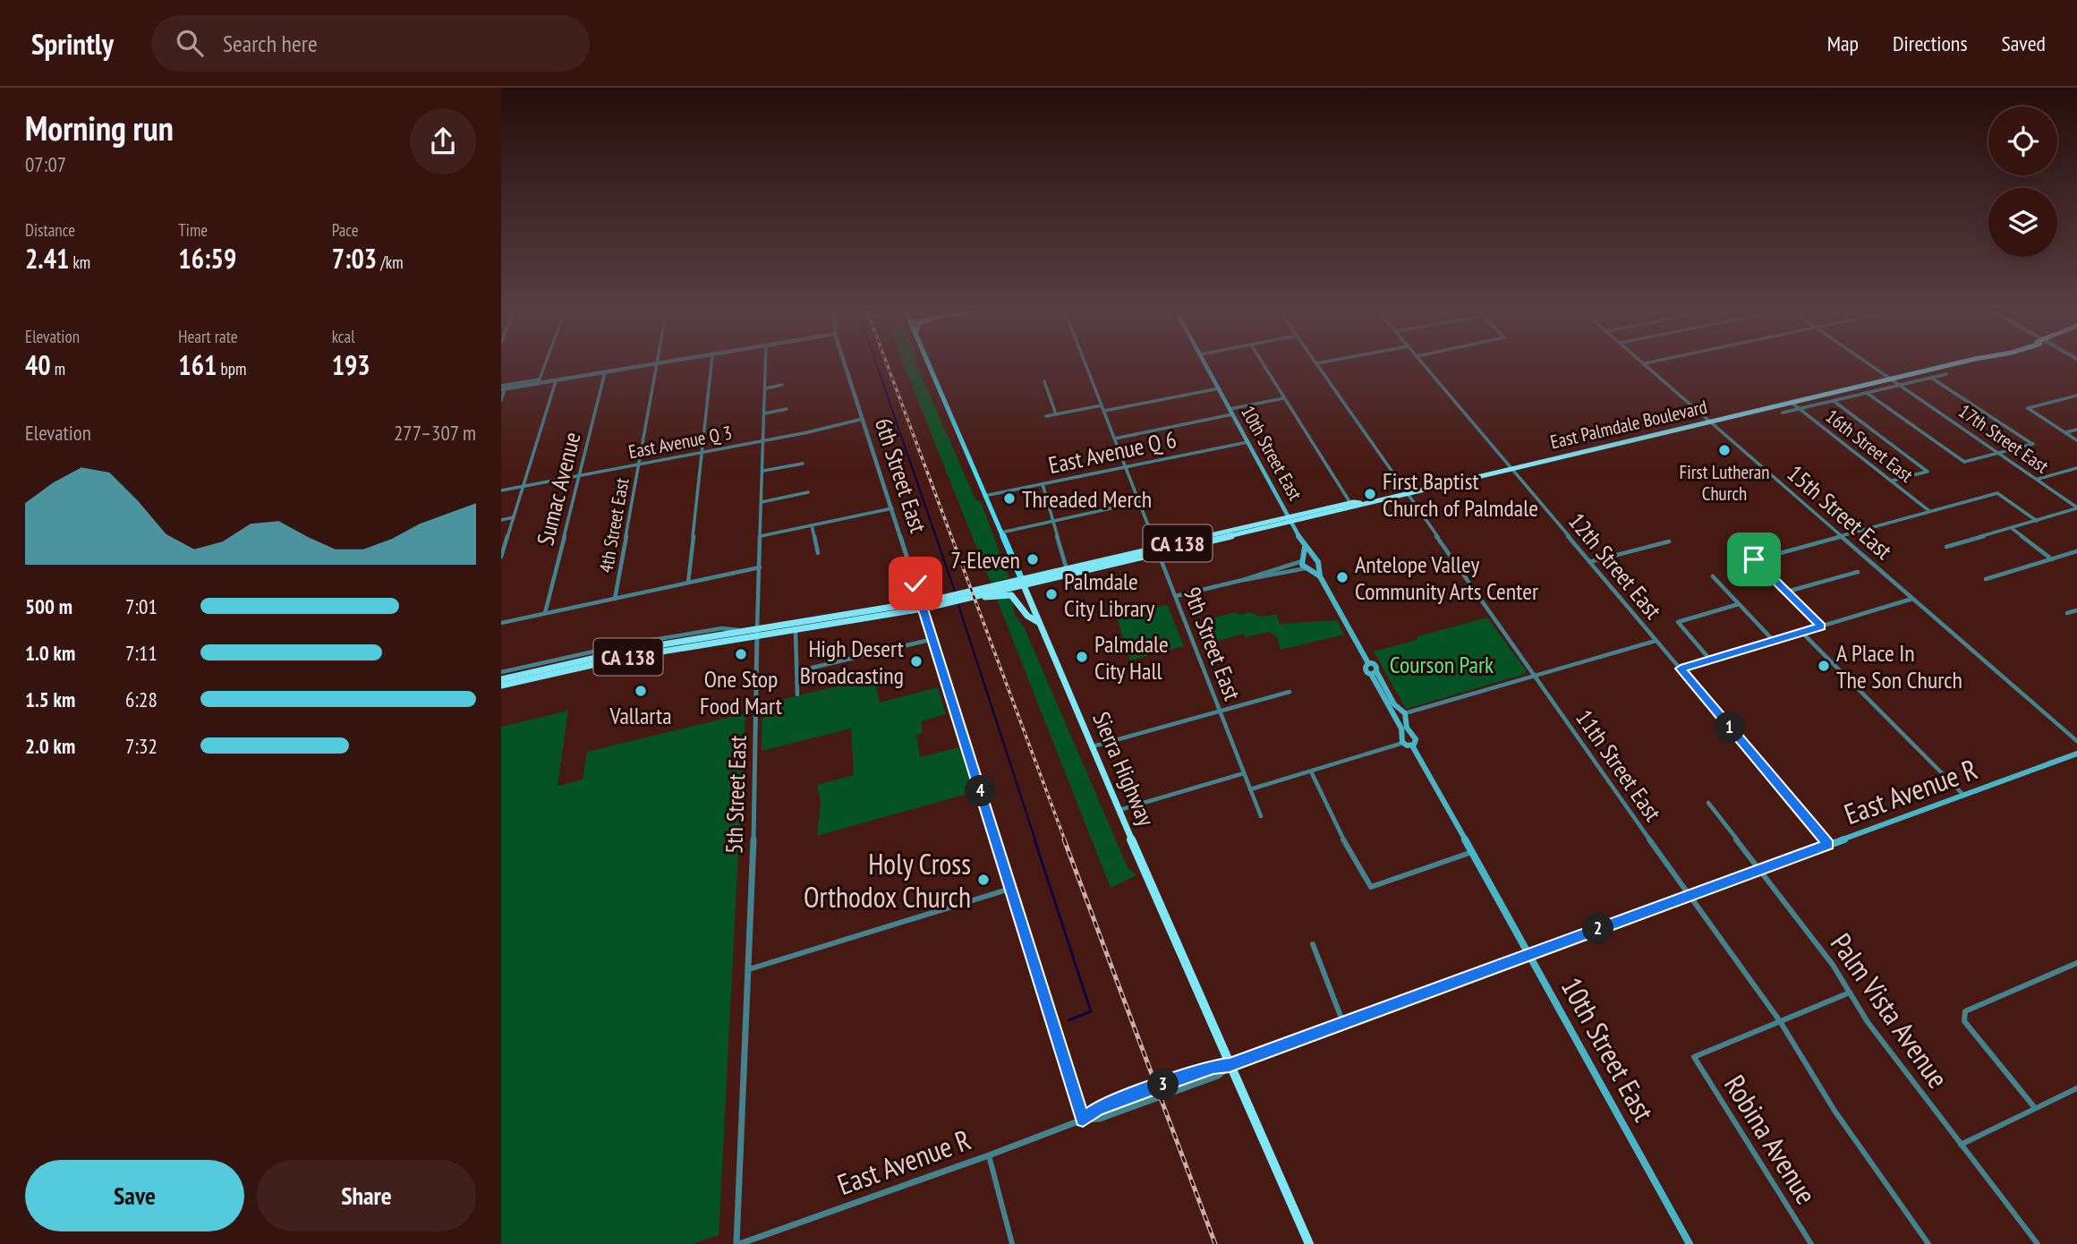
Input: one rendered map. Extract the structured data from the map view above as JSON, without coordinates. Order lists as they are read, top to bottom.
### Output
{
  "streets": {
    "highway": ["East Palmdale Boulevard", "CA 138", "Sierra Highway"],
    "main road": ["10th Street East", "East Avenue R"],
    "street": [
      "17th Street East",
      "East Avenue Q 3",
      "16th Street East",
      "East Avenue Q 6",
      "6th Street East",
      "Sumac Avenue",
      "15th Street East",
      "4th Street East",
      "12th Street East",
      "9th Street East",
      "11th Street East",
      "5th Street East",
      "Palm Vista Avenue",
      "Robina Avenue"
    ]
  },
  "crossings": [
    ["East Palmdale Boulevard", "17th Street East"],
    ["East Palmdale Boulevard", "16th Street East"],
    ["East Palmdale Boulevard", "10th Street East"],
    ["East Palmdale Boulevard", "6th Street East"],
    ["East Palmdale Boulevard", "15th Street East"],
    ["East Palmdale Boulevard", "12th Street East"],
    ["East Palmdale Boulevard", "9th Street East"],
    ["East Palmdale Boulevard", "11th Street East"],
    ["East Palmdale Boulevard", "Sierra Highway"],
    ["East Palmdale Boulevard", "5th Street East"],
    ["East Avenue Q 3", "6th Street East"],
    ["East Avenue Q 3", "Sumac Avenue"],
    ["East Avenue Q 3", "4th Street East"],
    ["East Avenue Q 3", "5th Street East"],
    ["East Avenue Q 6", "10th Street East"],
    ["East Avenue Q 6", "9th Street East"],
    ["East Avenue Q 6", "Sierra Highway"],
    ["10th Street East", "East Avenue R"],
    ["6th Street East", "East Avenue R"],
    ["12th Street East", "East Avenue R"],
    ["11th Street East", "East Avenue R"],
    ["11th Street East", "Robina Avenue"],
    ["Sierra Highway", "East Avenue R"],
    ["East Avenue R", "5th Street East"],
    ["East Avenue R", "Palm Vista Avenue"]
  ],
  "parks": ["Courson Park"],
  "places": [
    "First Lutheran Church",
    "First Baptist Church of Palmdale",
    "Threaded Merch",
    "7-Eleven",
    "Antelope Valley Community Arts Center",
    "Palmdale City Library",
    "One Stop Food Mart",
    "Palmdale City Hall",
    "High Desert Broadcasting",
    "A Place In The Son Church",
    "Vallarta",
    "Holy Cross Orthodox Church"
  ],
  "page": {
    "header": "Sprintly",
    "search": "Search here",
    "nav": ["Map", "Directions", "Saved"],
    "heading": ["Morning run", "07:07"],
    "stats": [
      ["Distance", "2.41 km"],
      ["Time", "16:59"],
      ["Pace", "7:03 /km"],
      ["Elevation", "40 m"],
      ["Heart rate", "161 bpm"],
      ["kcal", "193"]
    ],
    "chart": ["Elevation", "277–307 m"],
    "list": [
      {
        "name": "500 m",
        "note": "7:01"
      },
      {
        "name": "1.0 km",
        "note": "7:11"
      },
      {
        "name": "1.5 km",
        "note": "6:28"
      },
      {
        "name": "2.0 km",
        "note": "7:32"
      }
    ],
    "pins": [
      "1",
      "4",
      "2",
      "3"
    ],
    "buttons": ["Save", "Share"]
  }
}
